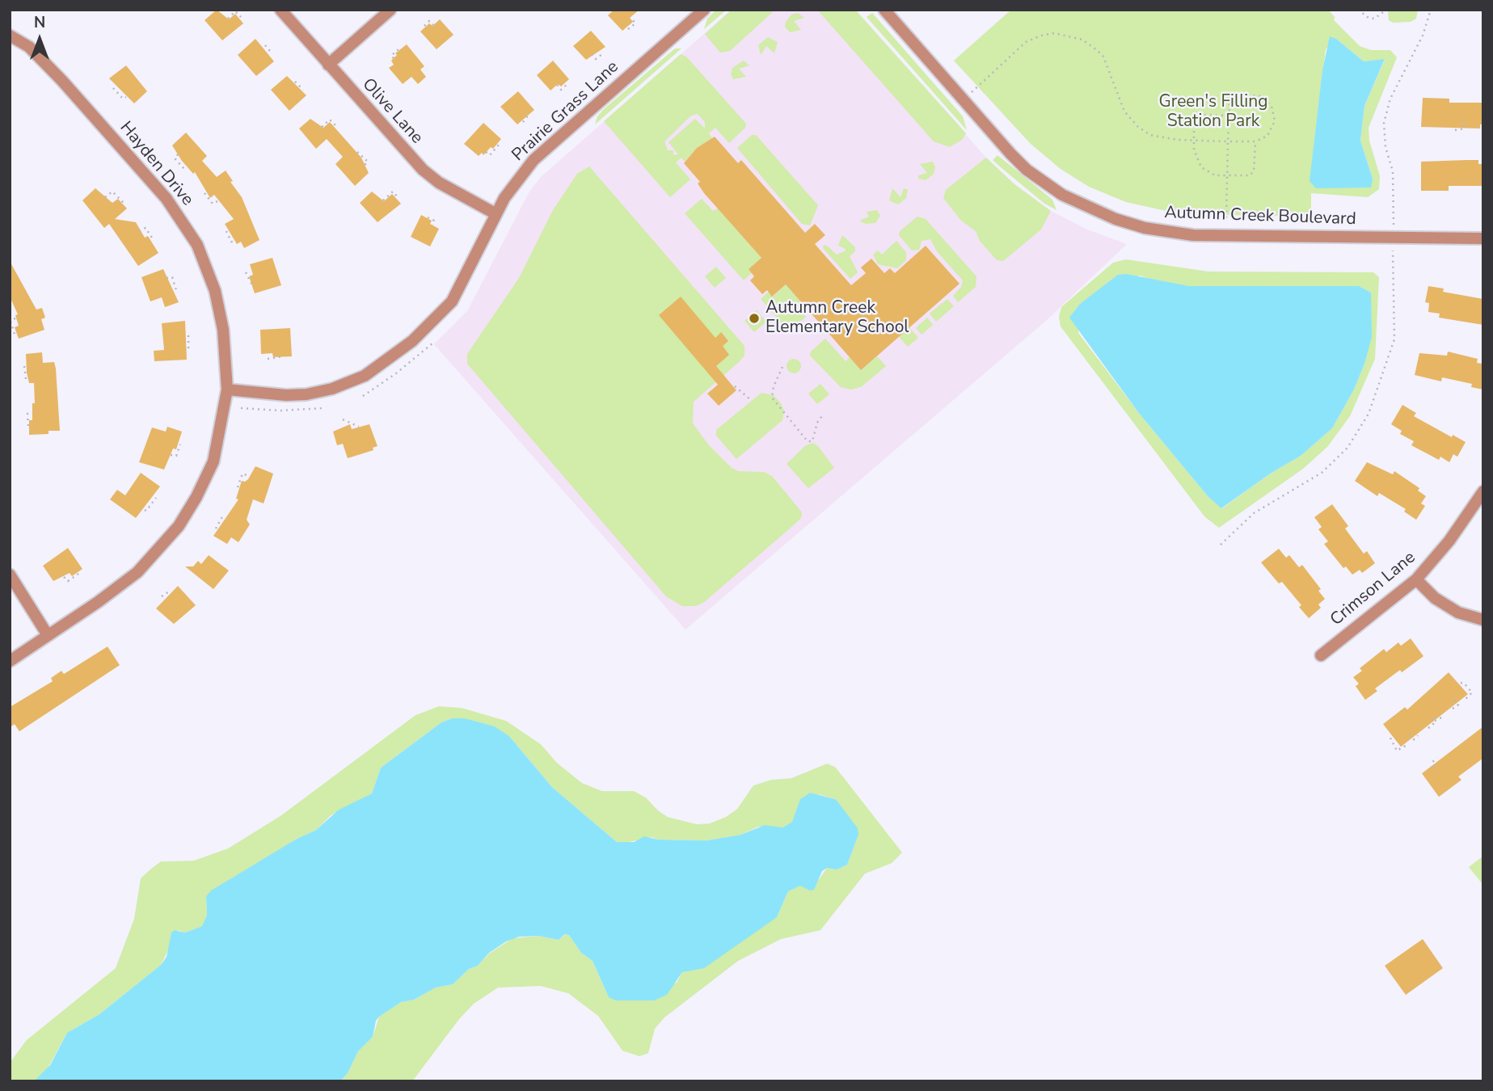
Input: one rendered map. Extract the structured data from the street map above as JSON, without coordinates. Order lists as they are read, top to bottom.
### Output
{
  "streets": {
    "street": [
      "Olive Lane",
      "Prairie Grass Lane",
      "Hayden Drive",
      "Autumn Creek Boulevard",
      "Crimson Lane"
    ]
  },
  "crossings": [
    ["Olive Lane", "Prairie Grass Lane"],
    ["Prairie Grass Lane", "Hayden Drive"]
  ],
  "parks": ["Green's Filling Station Park"],
  "places": ["Autumn Creek Elementary School"],
  "north": "top"
}
